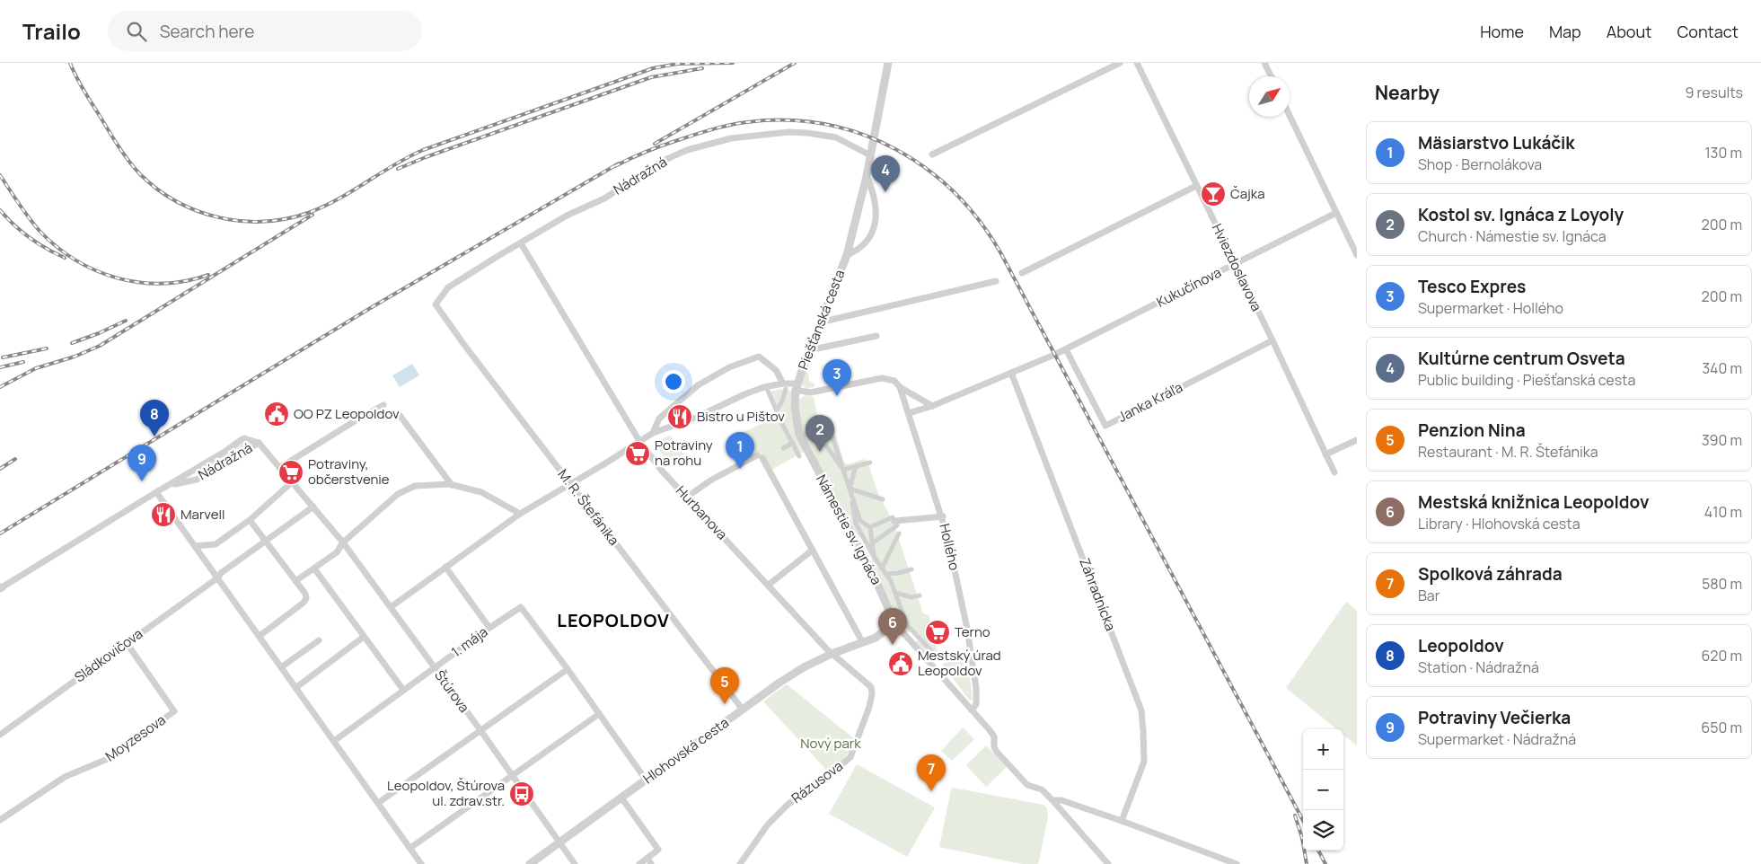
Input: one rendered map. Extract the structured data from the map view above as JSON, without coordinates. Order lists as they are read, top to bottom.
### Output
{
  "streets": {
    "street": [
      "Nádražná",
      "Hviezdoslavova",
      "Kukučínova",
      "Piešťanská cesta",
      "Janka Kráľa",
      "M. R. Štefánika",
      "Hurbanova",
      "Námestie sv. Ignáca",
      "Hollého",
      "Záhradnícka",
      "1. mája",
      "Sládkovičova",
      "Štúrova",
      "Moyzesova",
      "Hlohovská cesta",
      "Rázusova"
    ]
  },
  "crossings": [
    ["Nádražná", "Piešťanská cesta"],
    ["Nádražná", "M. R. Štefánika"],
    ["Nádražná", "Hurbanova"],
    ["Nádražná", "Štúrova"],
    ["Hviezdoslavova", "Kukučínova"],
    ["Hviezdoslavova", "Janka Kráľa"],
    ["Kukučínova", "Janka Kráľa"],
    ["Kukučínova", "Záhradnícka"],
    ["Piešťanská cesta", "Námestie sv. Ignáca"],
    ["M. R. Štefánika", "Hlohovská cesta"],
    ["Hurbanova", "Hlohovská cesta"],
    ["Hurbanova", "Rázusova"],
    ["Námestie sv. Ignáca", "Hlohovská cesta"],
    ["1. mája", "Štúrova"],
    ["1. mája", "Hlohovská cesta"],
    ["Sládkovičova", "Moyzesova"],
    ["Štúrova", "Hlohovská cesta"],
    ["Hlohovská cesta", "Rázusova"]
  ],
  "districts": ["LEOPOLDOV"],
  "parks": ["Nový park"],
  "places": {
    "bar": ["Čajka"],
    "public building": ["OO PZ Leopoldov", "Mestský úrad Leopoldov"],
    "restaurant": ["Bistro u Pištov", "Marvell"],
    "supermarket": ["Potraviny na rohu", "Potraviny, občerstvenie", "Terno"],
    "bus stop": ["Leopoldov, Štúrova ul. zdrav.str."]
  },
  "north": "top right",
  "page": {
    "header": "Trailo",
    "search": "Search here",
    "nav": [
      "Home",
      "Map",
      "About",
      "Contact"
    ],
    "heading": ["Nearby", "9 results"],
    "list": [
      {
        "mark": "1",
        "name": "Mäsiarstvo Lukáčik",
        "note": "Shop · Bernolákova",
        "value": "130 m"
      },
      {
        "mark": "2",
        "name": "Kostol sv. Ignáca z Loyoly",
        "note": "Church · Námestie sv. Ignáca",
        "value": "200 m"
      },
      {
        "mark": "3",
        "name": "Tesco Expres",
        "note": "Supermarket · Hollého",
        "value": "200 m"
      },
      {
        "mark": "4",
        "name": "Kultúrne centrum Osveta",
        "note": "Public building · Piešťanská cesta",
        "value": "340 m"
      },
      {
        "mark": "5",
        "name": "Penzion Nina",
        "note": "Restaurant · M. R. Štefánika",
        "value": "390 m"
      },
      {
        "mark": "6",
        "name": "Mestská knižnica Leopoldov",
        "note": "Library · Hlohovská cesta",
        "value": "410 m"
      },
      {
        "mark": "7",
        "name": "Spolková záhrada",
        "note": "Bar",
        "value": "580 m"
      },
      {
        "mark": "8",
        "name": "Leopoldov",
        "note": "Station · Nádražná",
        "value": "620 m"
      },
      {
        "mark": "9",
        "name": "Potraviny Večierka",
        "note": "Supermarket · Nádražná",
        "value": "650 m"
      }
    ],
    "pins": [
      "4",
      "3",
      "8",
      "2",
      "1",
      "9",
      "6",
      "5",
      "7"
    ],
    "map_buttons": ["+", "−"]
  }
}
